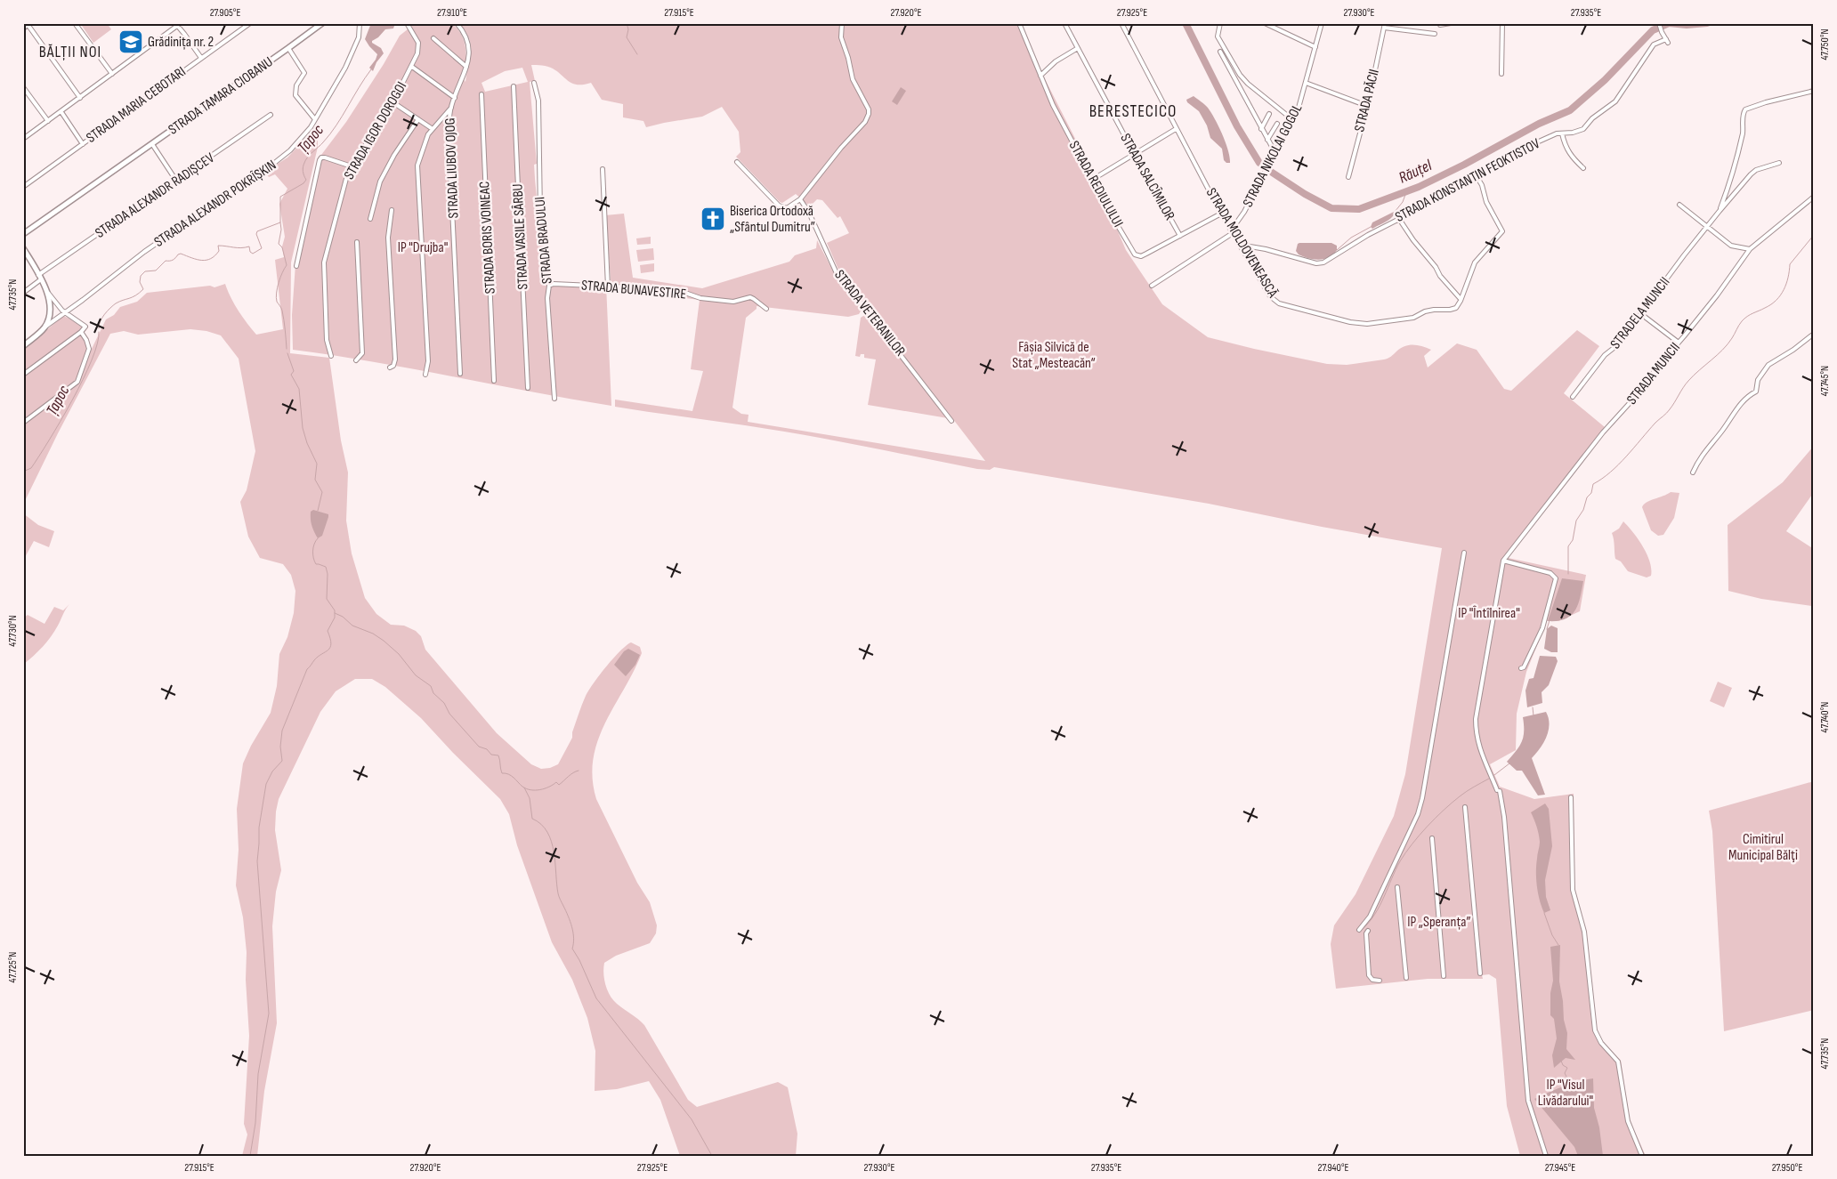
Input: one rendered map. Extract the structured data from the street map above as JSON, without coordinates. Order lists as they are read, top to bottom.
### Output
{
  "streets": {
    "street": [
      "STRADA TAMARA CIOBANU",
      "STRADA PĂCII",
      "STRADA MARIA CEBOTARI",
      "STRADA IGOR DOROGOI",
      "STRADA NIKOLAI GOGOL",
      "STRADA LIUBOV OJOG",
      "STRADA SALCÎMILOR",
      "STRADA KONSTANTIN FEOKTISTOV",
      "STRADA REDIULULUI",
      "STRADA ALEXANDR RADIȘCEV",
      "STRADA ALEXANDR POKRÎȘKIN",
      "STRADA VASILE SÂRBU",
      "STRADA BORIS VOINEAC",
      "STRADA BRADULUI",
      "STRADA MOLDOVENEASCĂ",
      "STRADA BUNAVESTIRE",
      "STRADA VETERANILOR",
      "STRADELA MUNCII",
      "STRADA MUNCII"
    ]
  },
  "crossings": [
    ["STRADA TAMARA CIOBANU", "STRADA ALEXANDR POKRÎȘKIN"],
    ["STRADA NIKOLAI GOGOL", "STRADA MOLDOVENEASCĂ"],
    ["STRADA SALCÎMILOR", "STRADA REDIULULUI"],
    ["STRADA KONSTANTIN FEOKTISTOV", "STRADA MOLDOVENEASCĂ"],
    ["STRADA REDIULULUI", "STRADA MOLDOVENEASCĂ"],
    ["STRADA BRADULUI", "STRADA BUNAVESTIRE"]
  ],
  "districts": ["BĂLȚII NOI", "BERESTECICO"],
  "water": ["Țapoc", "Răuțel"],
  "parks": [
    "IP \"Drujba\"",
    "Fâșia Silvică de Stat „Mesteacăn“",
    "IP \"Întîlnirea\"",
    "Cimitirul Municipal Bălţi",
    "IP „Speranța”",
    "IP \"Visul Livădarului\""
  ],
  "places": {
    "school or university": ["Grădinița nr. 2"],
    "church": ["Biserica Ortodoxă „Sfântul Dumitru”"]
  },
  "coordinates": [
    "27.905°E",
    "27.910°E",
    "27.915°E",
    "27.920°E",
    "27.925°E",
    "27.930°E",
    "27.935°E",
    "47.750°N",
    "47.735°N",
    "47.745°N",
    "47.730°N",
    "47.740°N",
    "47.725°N",
    "27.940°E",
    "27.945°E",
    "27.950°E"
  ]
}
